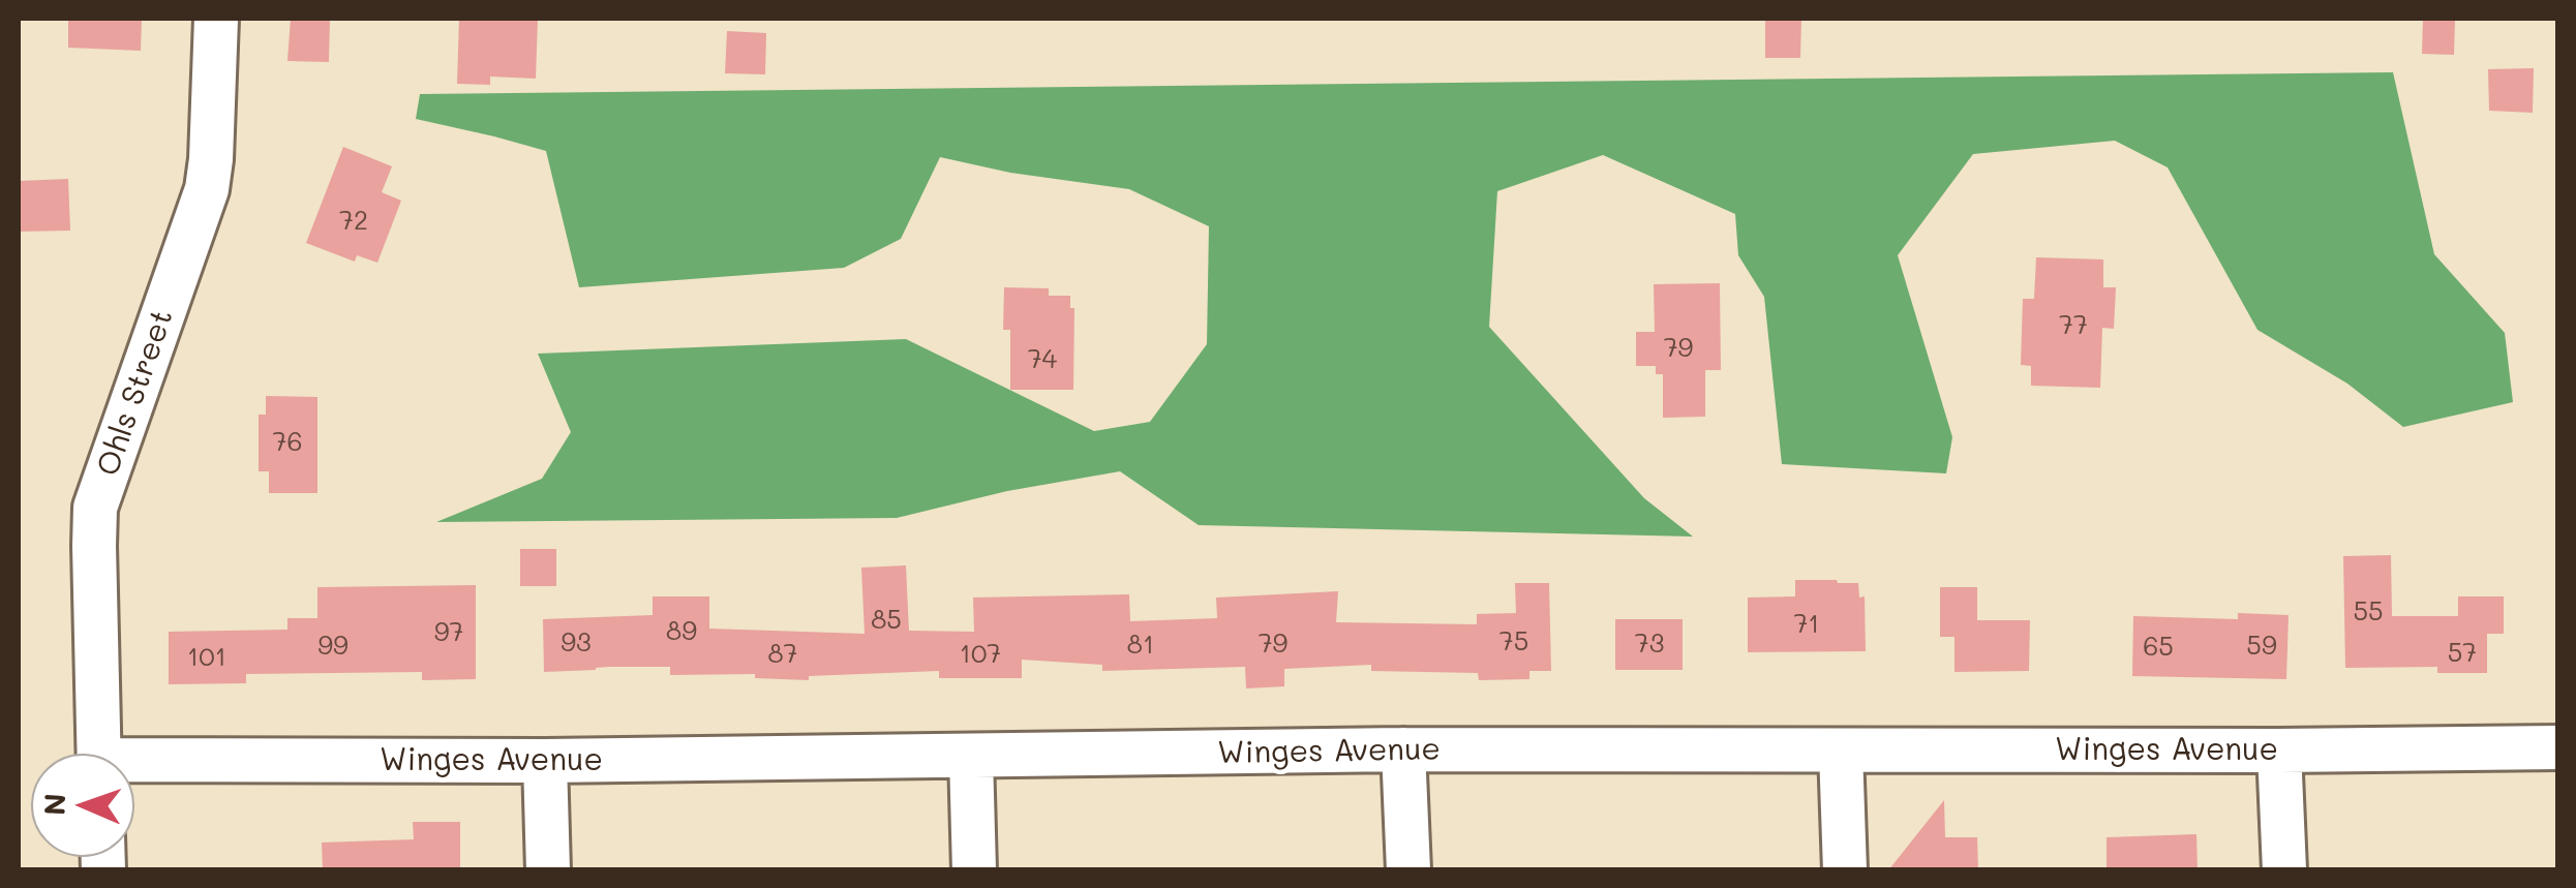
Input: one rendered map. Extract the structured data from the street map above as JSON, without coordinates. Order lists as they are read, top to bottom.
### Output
{
  "streets": {
    "street": ["Ohls Street", "Winges Avenue"]
  },
  "house_numbers": [
    "72",
    "77",
    "79",
    "74",
    "76",
    "55",
    "85",
    "71",
    "89",
    "97",
    "75",
    "93",
    "79",
    "73",
    "81",
    "99",
    "59",
    "65",
    "57",
    "87",
    "107",
    "101"
  ],
  "north": "left"
}
